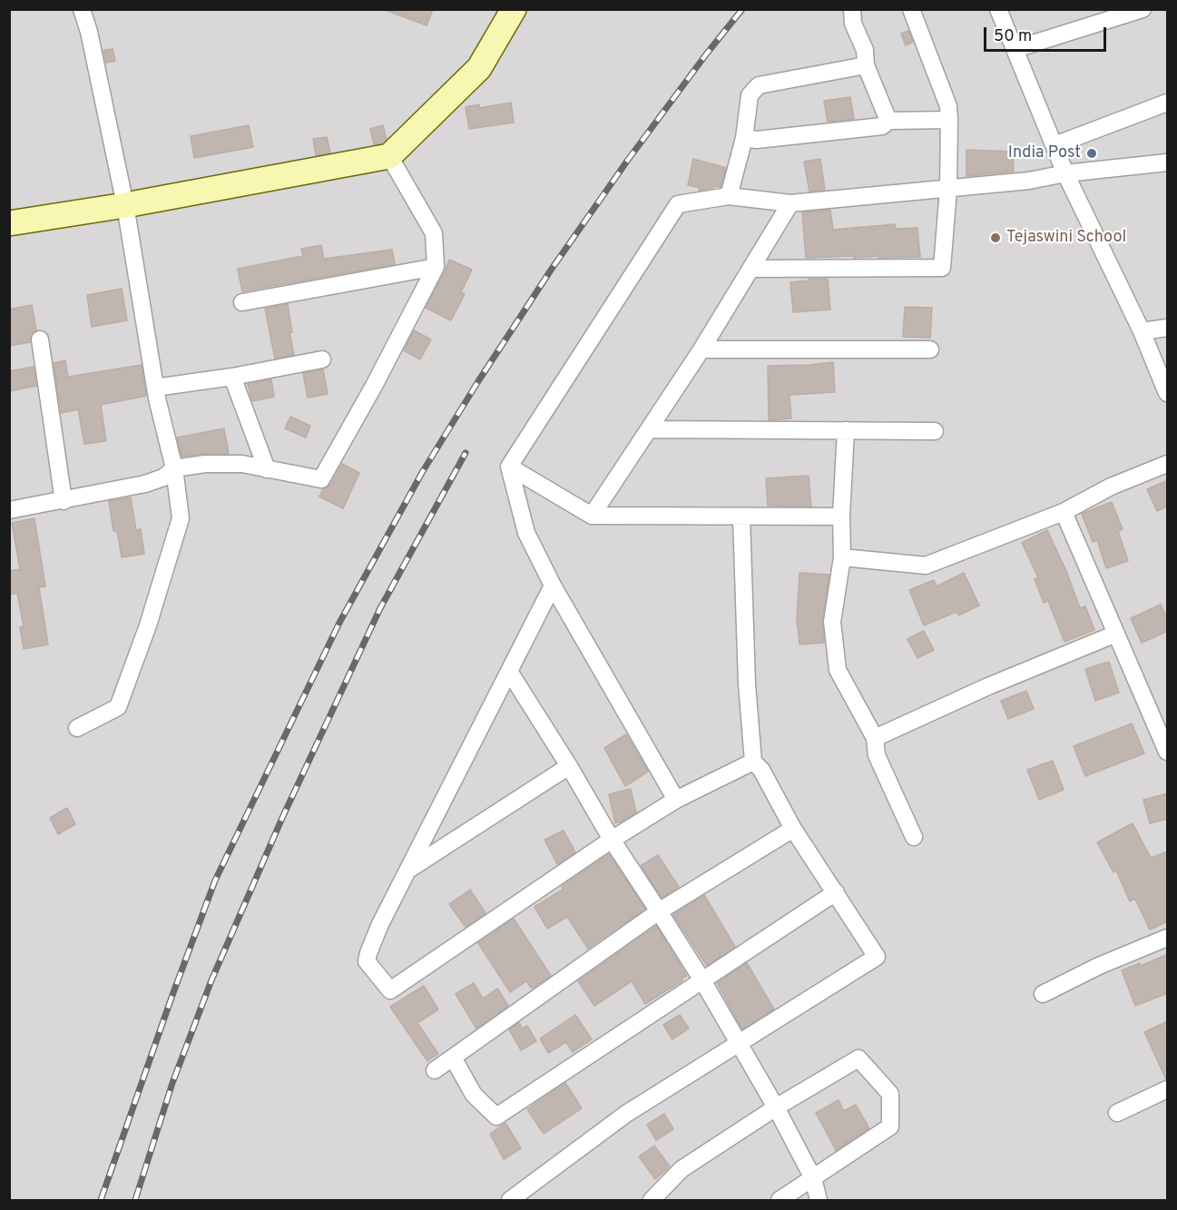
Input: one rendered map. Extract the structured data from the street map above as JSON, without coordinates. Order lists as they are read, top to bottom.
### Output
{
  "places": ["India Post", "Tejaswini School"],
  "scale_bar": "50 m"
}
